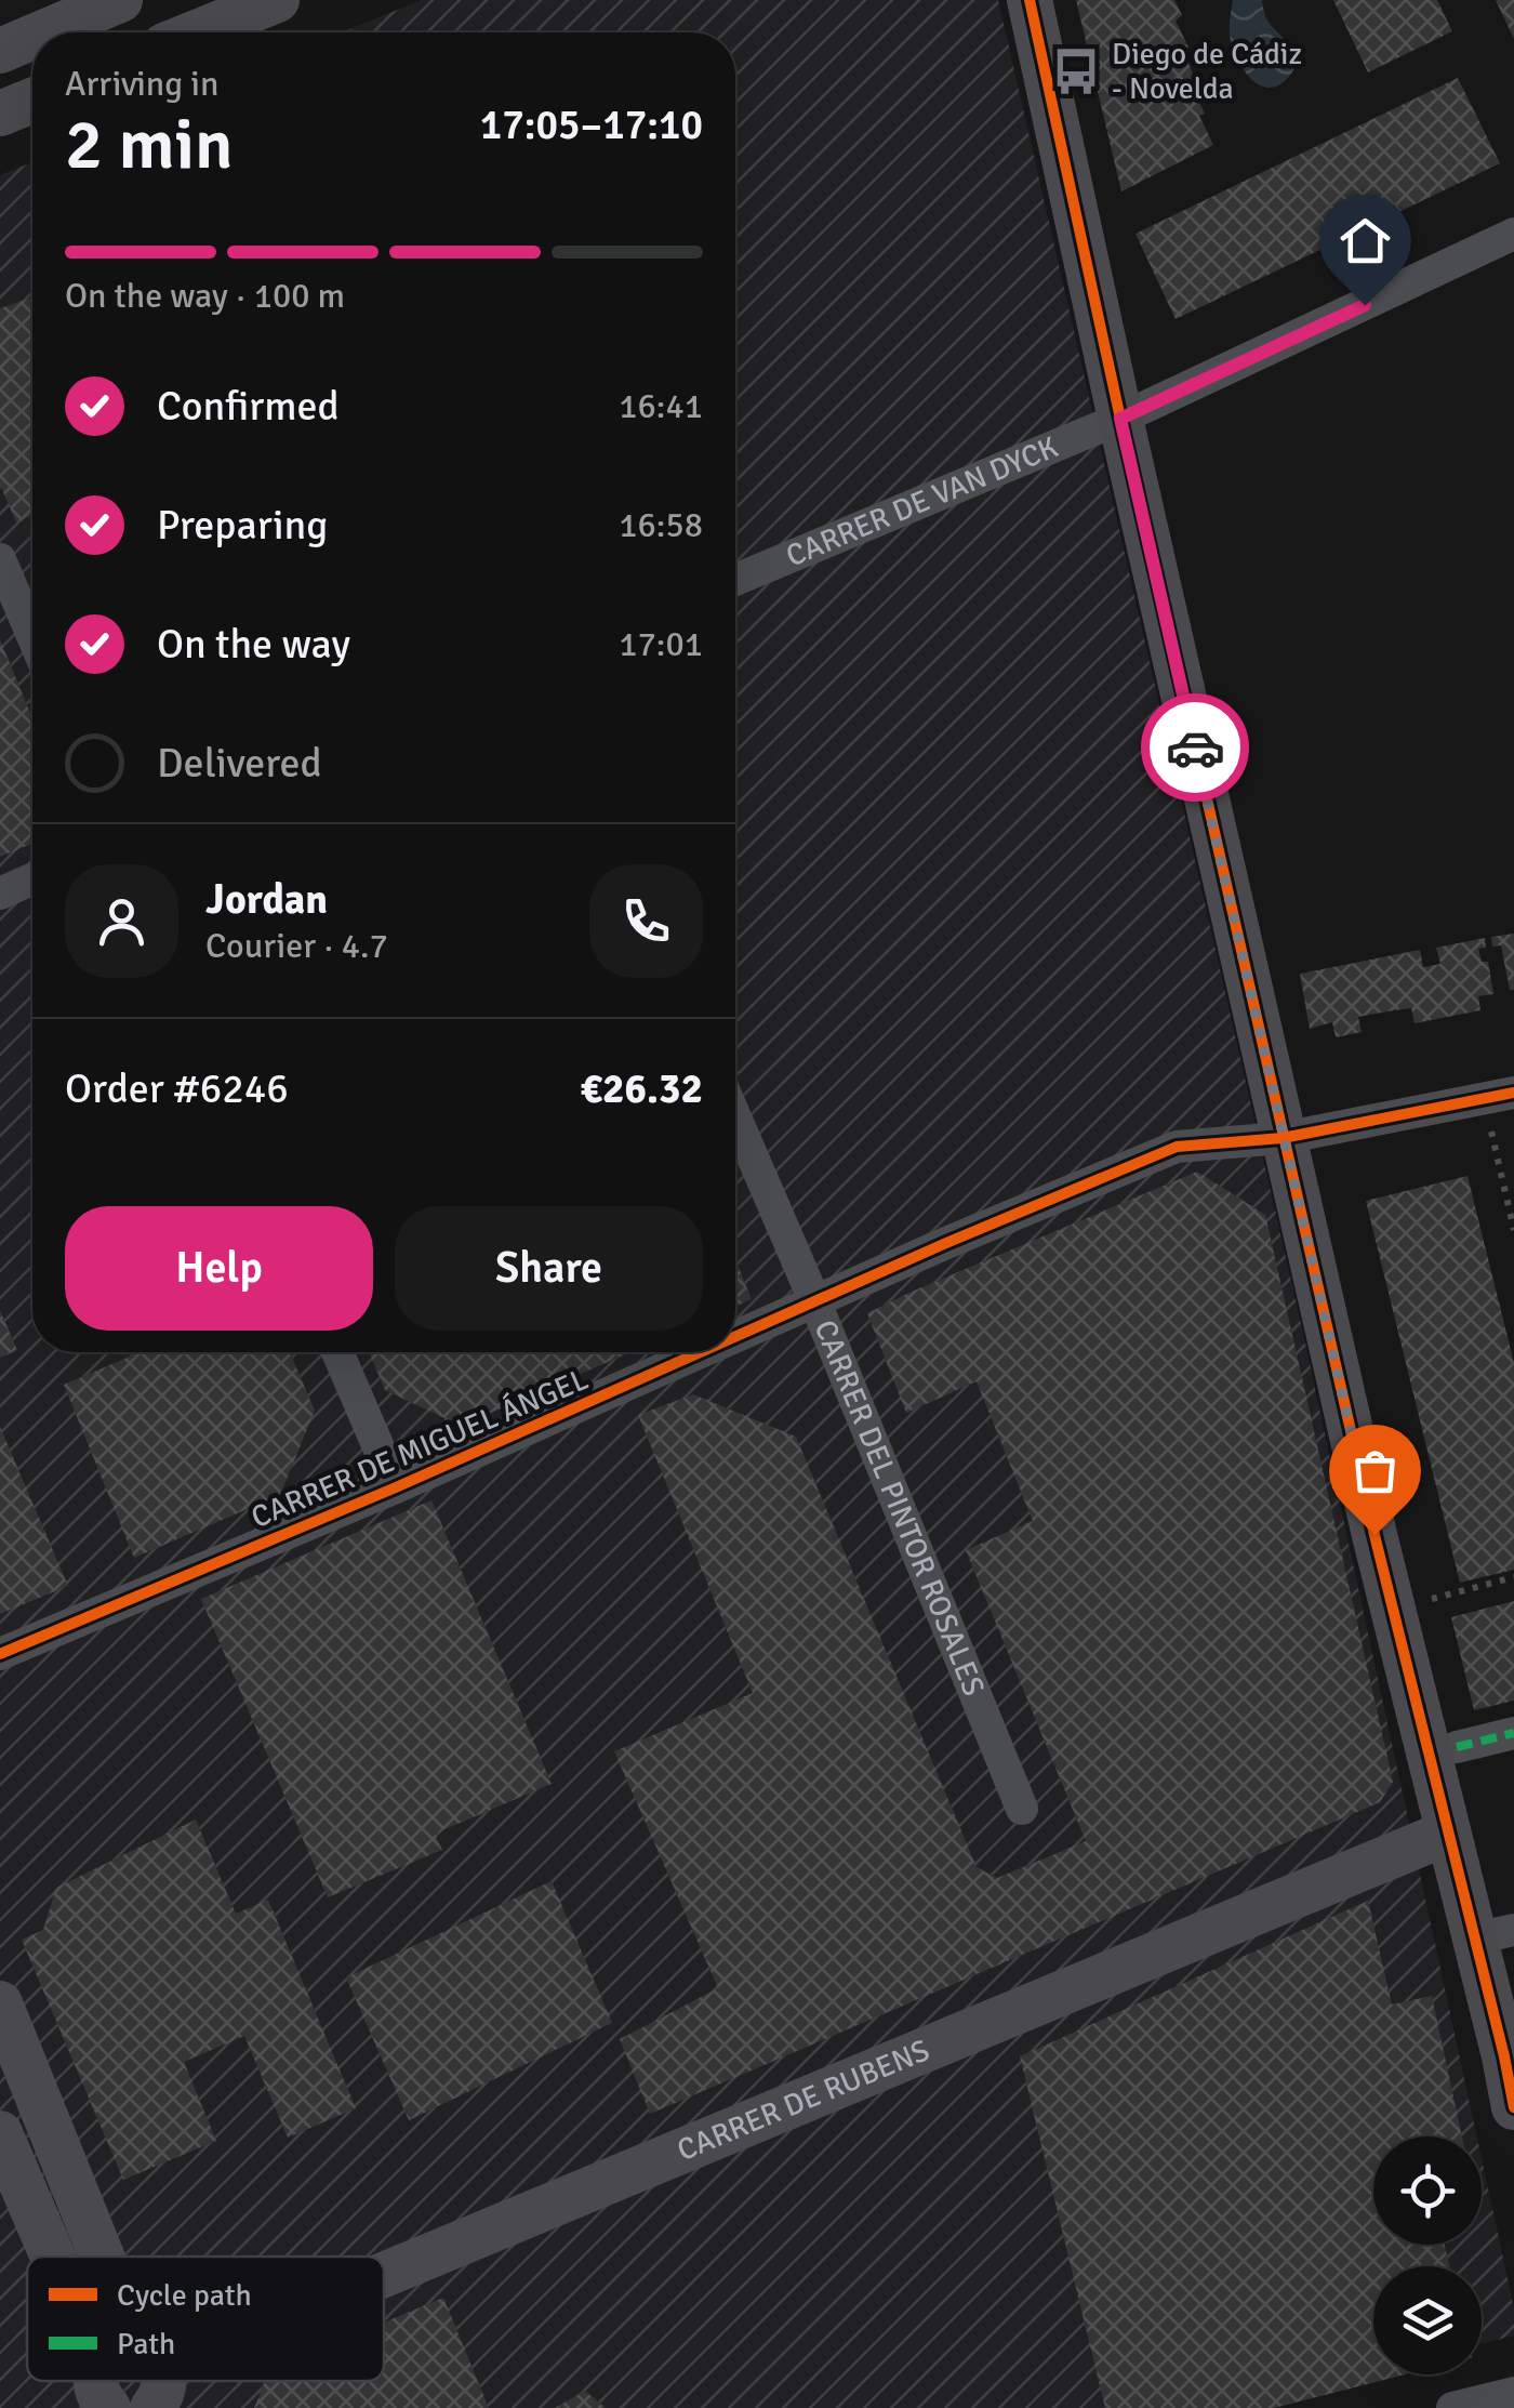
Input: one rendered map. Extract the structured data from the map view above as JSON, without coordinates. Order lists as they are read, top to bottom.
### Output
{
  "streets": {
    "street": [
      "CARRER DE VAN DYCK",
      "CARRER DE MIGUEL ÁNGEL",
      "CARRER DEL PINTOR ROSALES",
      "CARRER DE RUBENS"
    ]
  },
  "crossings": [
    ["CARRER DE MIGUEL ÁNGEL", "CARRER DEL PINTOR ROSALES"]
  ],
  "places": {
    "bus stop": ["Diego de Cádiz - Novelda"]
  },
  "legend": ["Cycle path", "Path"],
  "page": {
    "heading": ["2 min", "Arriving in", "17:05–17:10"],
    "panel": [
      "Jordan",
      "Courier · 4.7",
      "Order #6246",
      "€26.32"
    ],
    "bar": "On the way · 100 m",
    "list": [
      ["Confirmed", "16:41"],
      ["Preparing", "16:58"],
      ["On the way", "17:01"],
      "Delivered"
    ],
    "buttons": ["Help", "Share"]
  }
}
